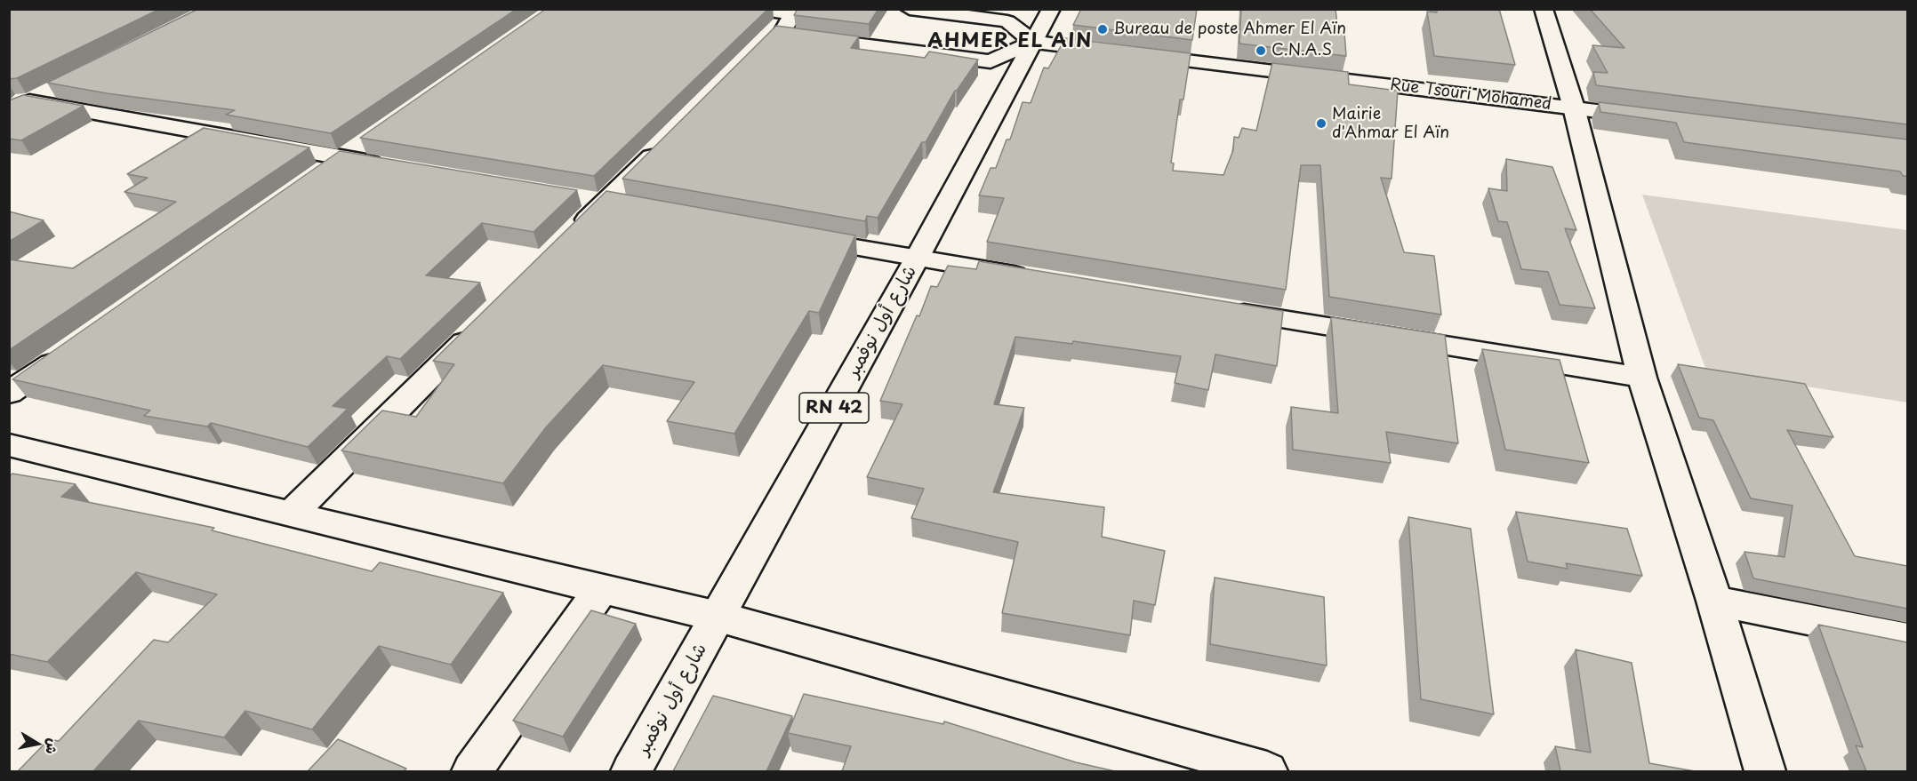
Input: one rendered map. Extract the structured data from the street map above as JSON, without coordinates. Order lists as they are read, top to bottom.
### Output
{
  "streets": {
    "street": ["Rue Tsouri Mohamed", "شارع أول نوفمبر", "RN 42"]
  },
  "crossings": [
    ["Rue Tsouri Mohamed", "شارع أول نوفمبر"]
  ],
  "districts": ["AHMER EL AIN"],
  "places": ["Bureau de poste Ahmer El Aïn", "C.N.A.S", "Mairie d'Ahmar El Aïn"],
  "north": "right"
}
